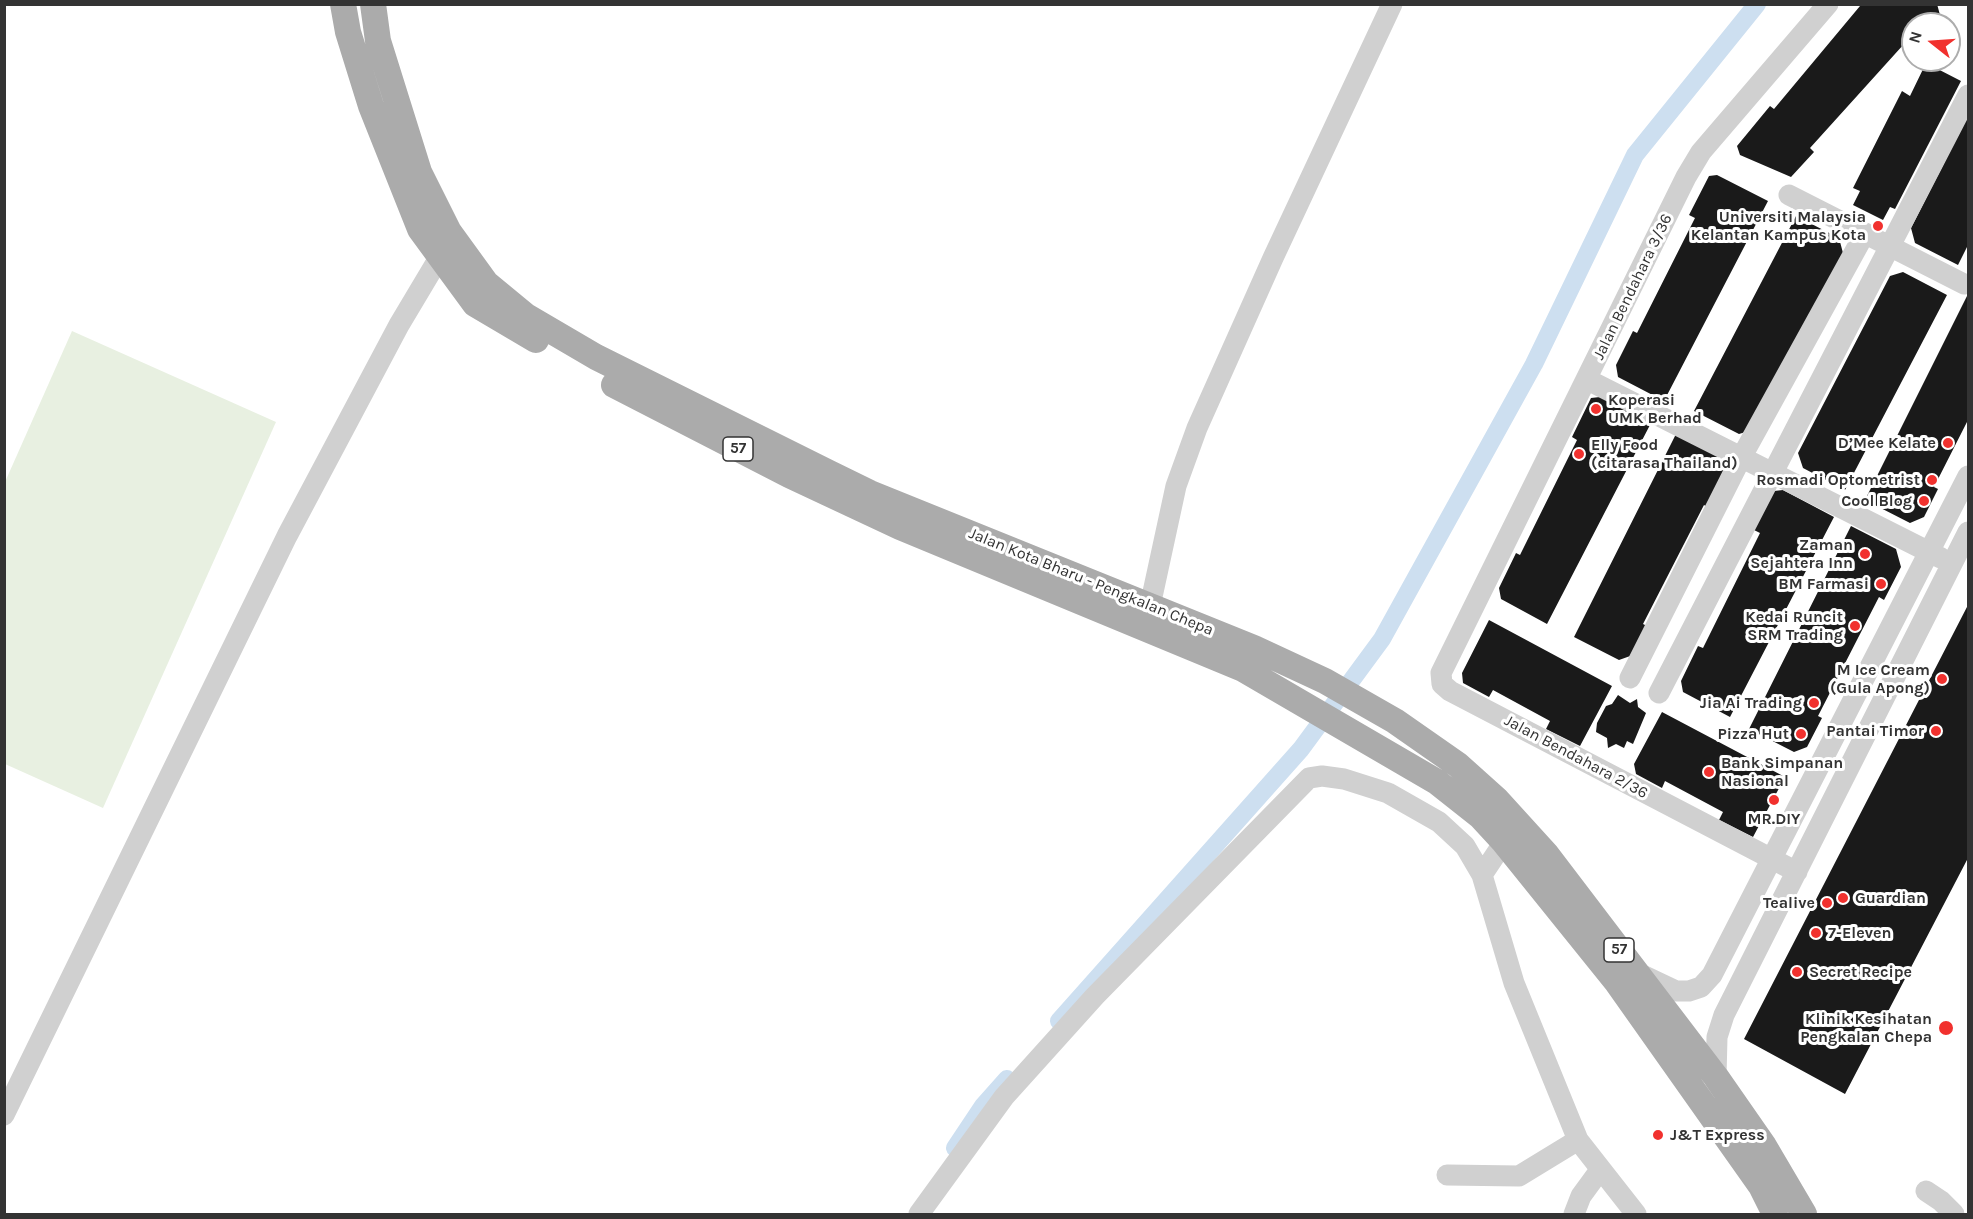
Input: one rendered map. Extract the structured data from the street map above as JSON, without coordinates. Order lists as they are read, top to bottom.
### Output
{
  "streets": {
    "main road": ["57", "Jalan Kota Bharu - Pengkalan Chepa"],
    "street": ["Jalan Bendahara 3/36", "Jalan Bendahara 2/36"]
  },
  "crossings": [
    ["Jalan Bendahara 3/36", "Jalan Bendahara 2/36"]
  ],
  "places": [
    "Universiti Malaysia Kelantan Kampus Kota",
    "Koperasi UMK Berhad",
    "D’Mee Kelate",
    "Elly Food (citarasa Thailand)",
    "Rosmadi Optometrist",
    "Cool Blog",
    "Zaman Sejahtera Inn",
    "BM Farmasi",
    "Kedai Runcit SRM Trading",
    "M Ice Cream (Gula Apong)",
    "Jia Ai Trading",
    "Pantai Timor",
    "Pizza Hut",
    "Bank Simpanan Nasional",
    "MR.DIY",
    "Guardian",
    "Tealive",
    "7-Eleven",
    "Secret Recipe",
    "Klinik Kesihatan Pengkalan Chepa",
    "J&T Express"
  ],
  "north": "left"
}
